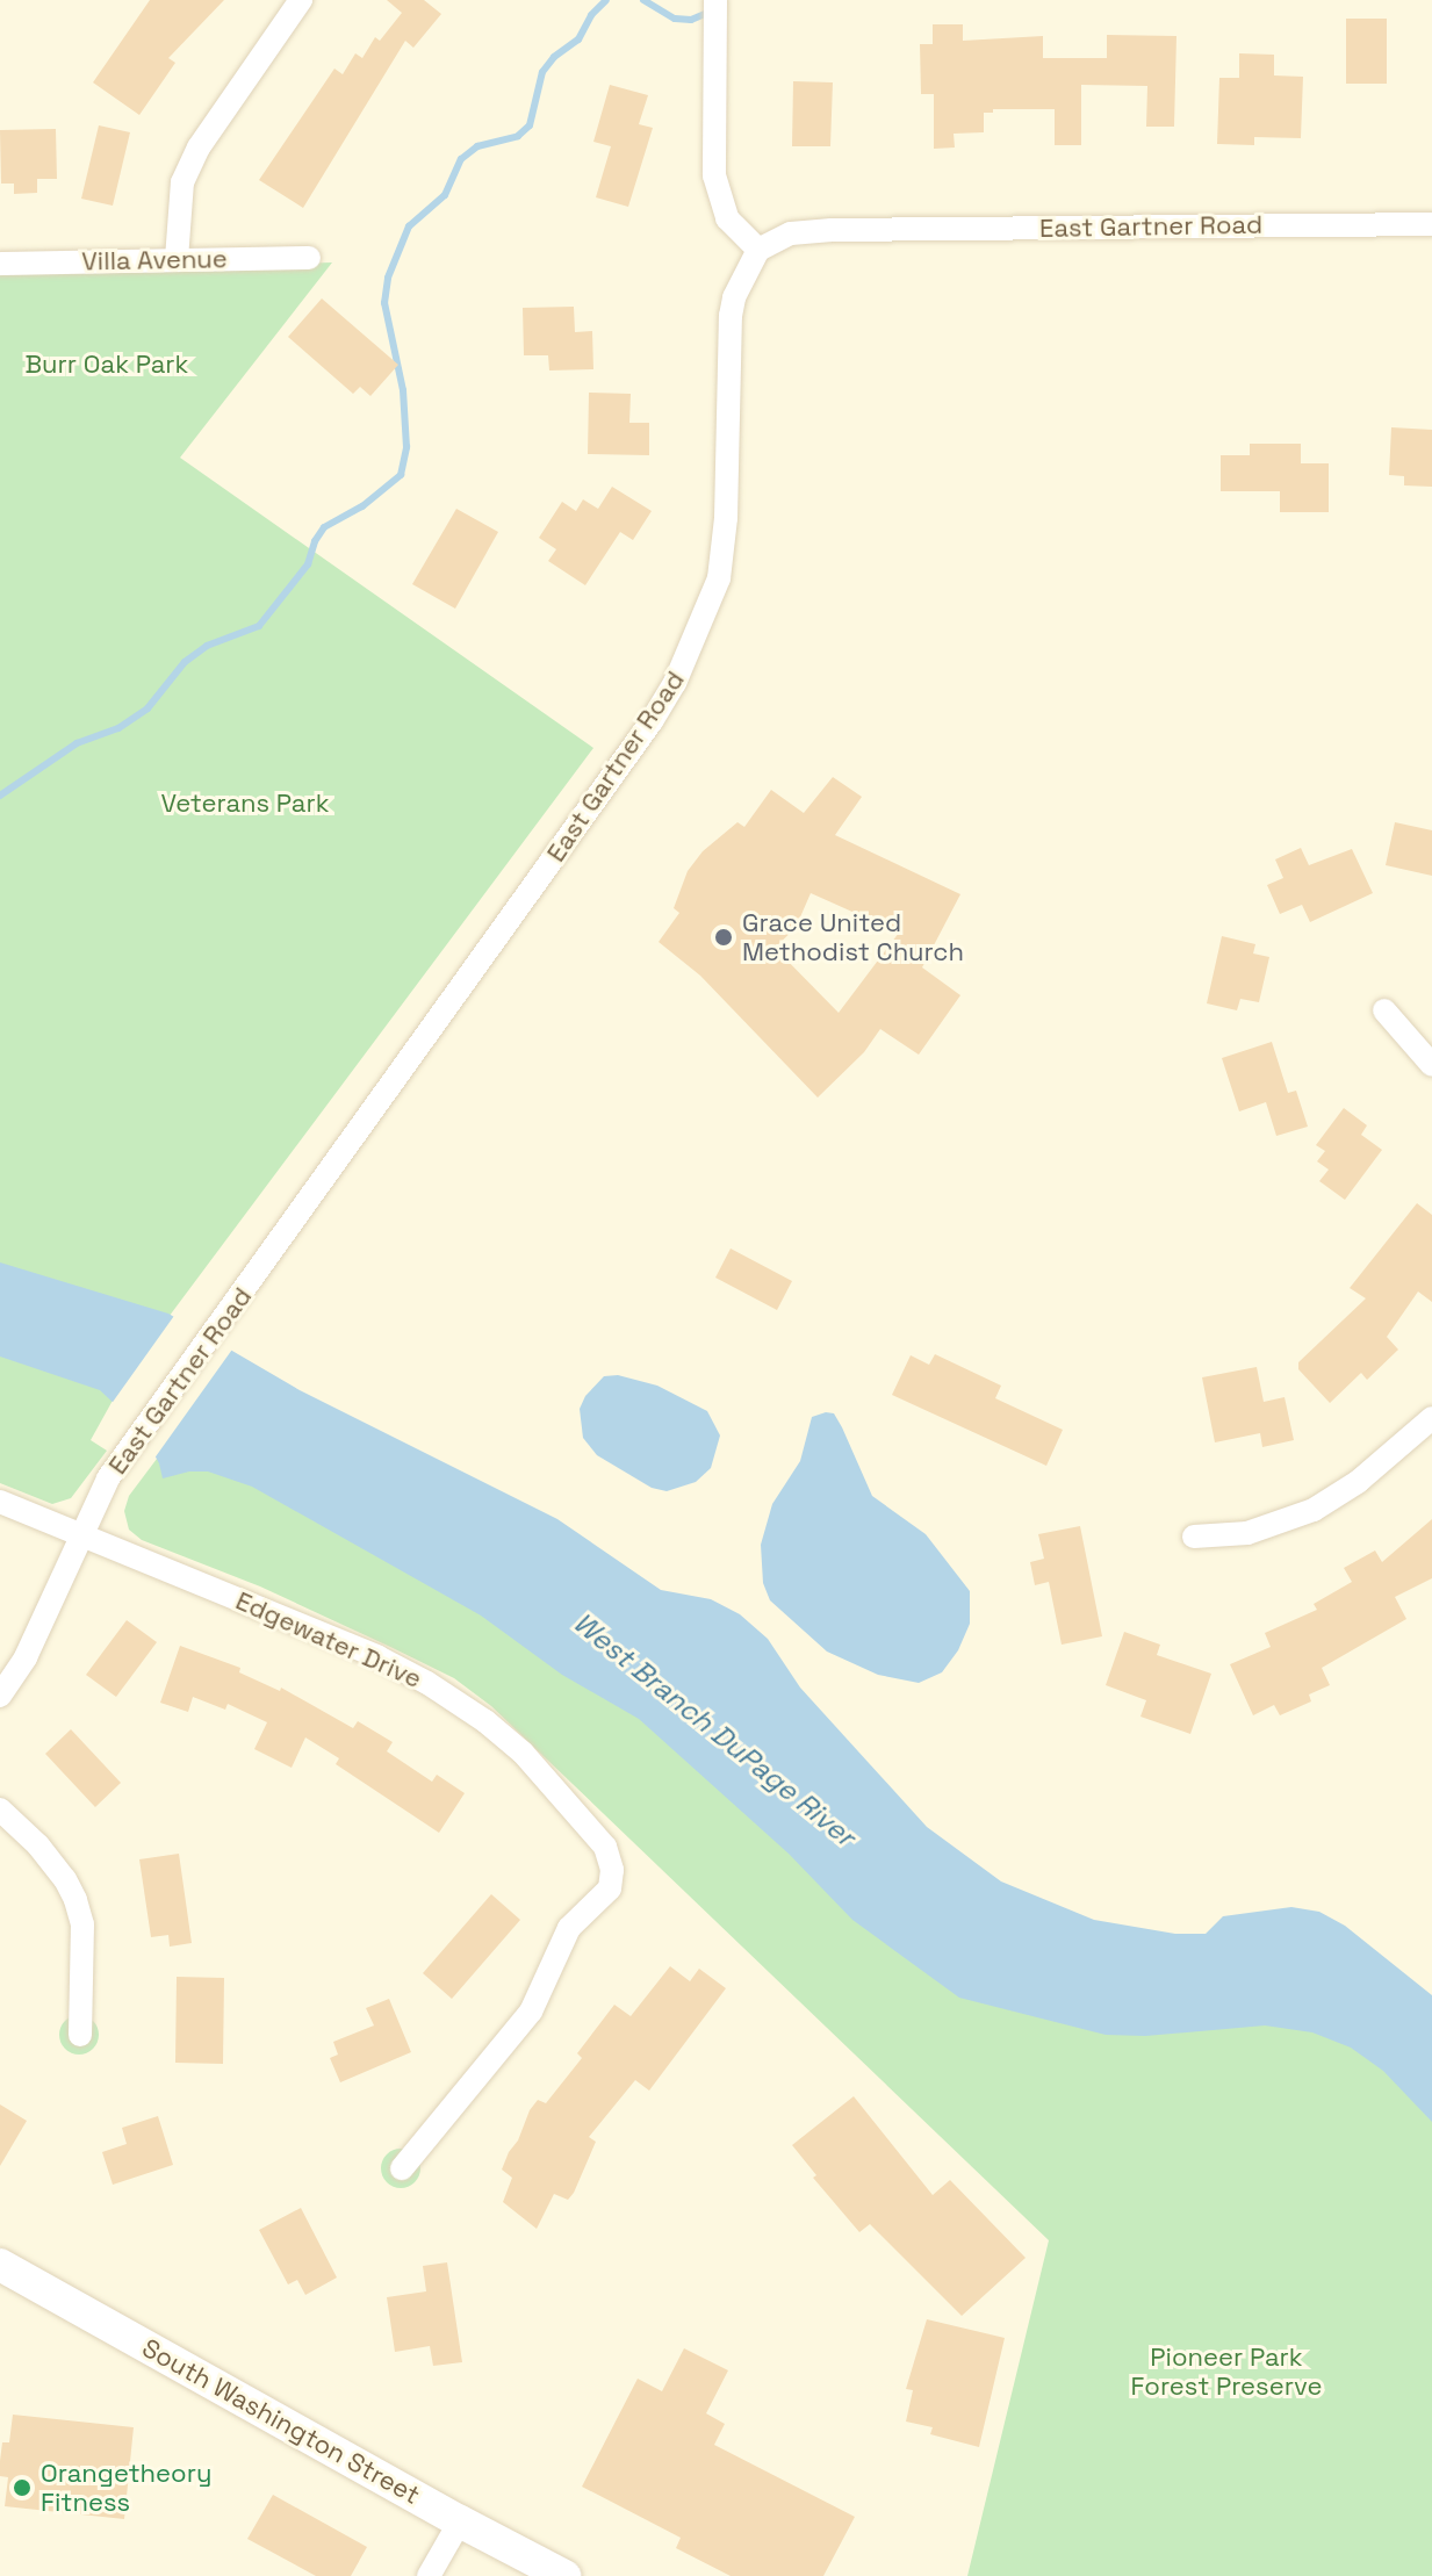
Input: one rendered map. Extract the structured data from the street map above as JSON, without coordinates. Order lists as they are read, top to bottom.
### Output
{
  "streets": {
    "main road": ["South Washington Street"],
    "street": ["East Gartner Road", "Villa Avenue", "Edgewater Drive"]
  },
  "crossings": [
    ["East Gartner Road", "Edgewater Drive"]
  ],
  "water": ["West Branch DuPage River"],
  "parks": ["Burr Oak Park", "Veterans Park", "Pioneer Park Forest Preserve"],
  "places": ["Grace United Methodist Church", "Orangetheory Fitness"]
}
